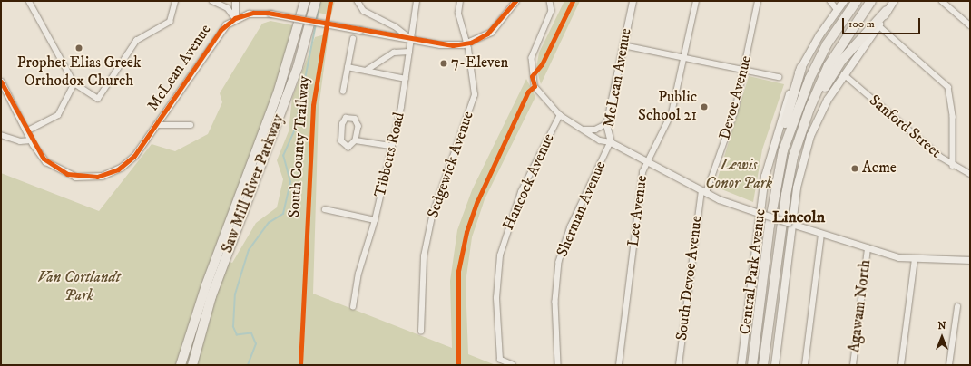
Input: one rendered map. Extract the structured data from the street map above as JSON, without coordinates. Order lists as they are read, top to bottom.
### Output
{
  "streets": {
    "highway": ["Saw Mill River Parkway"],
    "main road": ["Central Park Avenue"],
    "street": [
      "McLean Avenue",
      "Devoe Avenue",
      "Sanford Street",
      "Tibbetts Road",
      "Sedgewick Avenue",
      "Hancock Avenue",
      "Sherman Avenue",
      "Lee Avenue",
      "South Devoe Avenue",
      "Agawam North"
    ],
    "cycle path": ["South County Trailway"]
  },
  "crossings": [
    ["McLean Avenue", "Devoe Avenue"],
    ["McLean Avenue", "Tibbetts Road"],
    ["McLean Avenue", "Sedgewick Avenue"],
    ["McLean Avenue", "Sherman Avenue"],
    ["McLean Avenue", "Lee Avenue"],
    ["McLean Avenue", "Central Park Avenue"],
    ["McLean Avenue", "South Devoe Avenue"],
    ["McLean Avenue", "Agawam North"],
    ["Devoe Avenue", "South Devoe Avenue"]
  ],
  "districts": ["Lincoln"],
  "parks": ["Lewis Conor Park", "Van Cortlandt Park"],
  "places": [
    "Prophet Elias Greek Orthodox Church",
    "7-Eleven",
    "Public School 21",
    "Acme"
  ],
  "scale_bar": "100 m",
  "north": "top"
}
